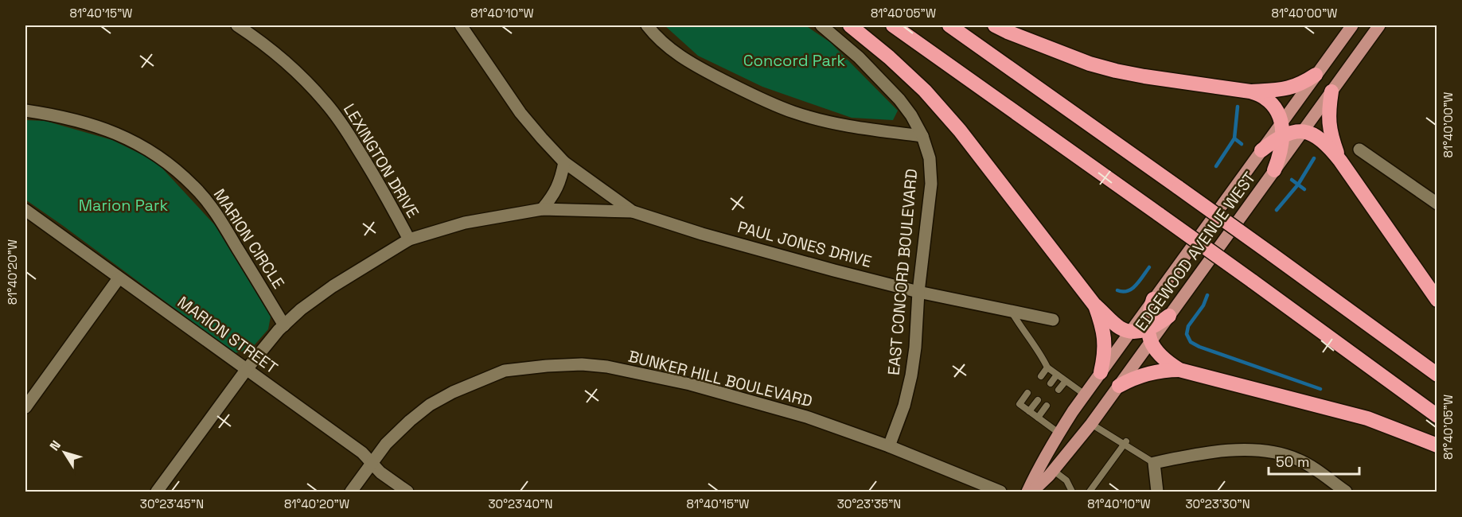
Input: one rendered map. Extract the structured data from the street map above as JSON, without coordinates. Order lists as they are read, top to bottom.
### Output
{
  "streets": {
    "main road": ["EDGEWOOD AVENUE WEST"],
    "street": [
      "LEXINGTON DRIVE",
      "MARION CIRCLE",
      "PAUL JONES DRIVE",
      "EAST CONCORD BOULEVARD",
      "MARION STREET",
      "BUNKER HILL BOULEVARD"
    ]
  },
  "crossings": [
    ["LEXINGTON DRIVE", "PAUL JONES DRIVE"],
    ["MARION CIRCLE", "PAUL JONES DRIVE"],
    ["PAUL JONES DRIVE", "EAST CONCORD BOULEVARD"],
    ["PAUL JONES DRIVE", "MARION STREET"],
    ["EAST CONCORD BOULEVARD", "BUNKER HILL BOULEVARD"],
    ["MARION STREET", "BUNKER HILL BOULEVARD"]
  ],
  "parks": ["Concord Park", "Marion Park"],
  "scale_bar": "50 m",
  "north": "top left",
  "coordinates": [
    "81°40'15\"W",
    "81°40'10\"W",
    "81°40'05\"W",
    "81°40'00\"W",
    "81°40'20\"W",
    "30°23'45\"N",
    "30°23'40\"N",
    "30°23'35\"N",
    "30°23'30\"N"
  ]
}
